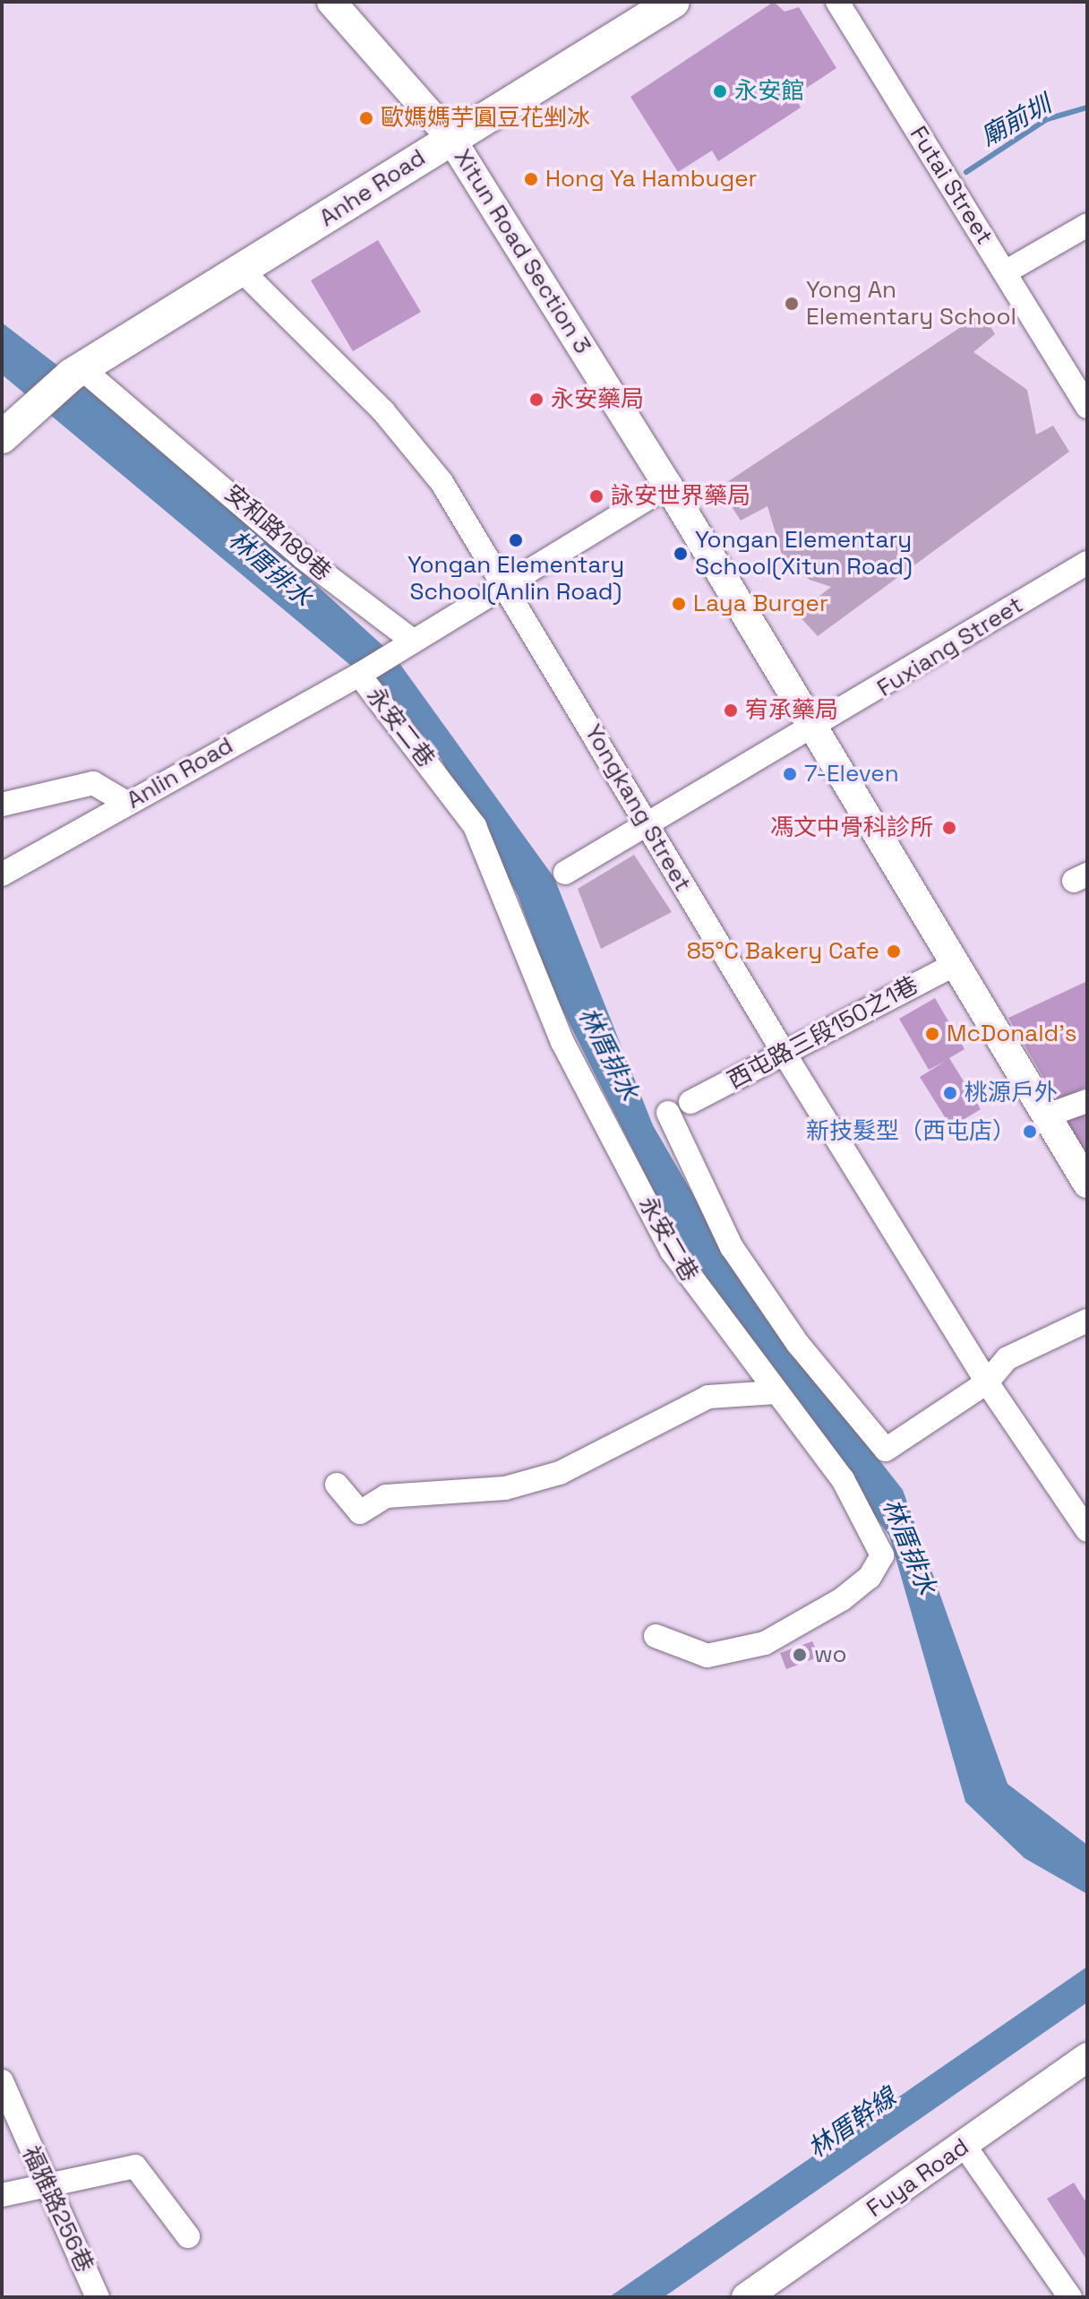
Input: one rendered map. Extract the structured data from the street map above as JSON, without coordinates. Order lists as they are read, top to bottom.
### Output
{
  "streets": {
    "main road": ["Anhe Road"],
    "street": [
      "Futai Street",
      "Xitun Road Section 3",
      "安和路189巷",
      "Fuxiang Street",
      "永安二巷",
      "Anlin Road",
      "Yongkang Street",
      "西屯路三段150之1巷",
      "Fuya Road",
      "福雅路256巷"
    ]
  },
  "crossings": [
    ["Anhe Road", "Xitun Road Section 3"],
    ["Anhe Road", "安和路189巷"],
    ["Anhe Road", "Yongkang Street"],
    ["Xitun Road Section 3", "Fuxiang Street"],
    ["Xitun Road Section 3", "西屯路三段150之1巷"],
    ["安和路189巷", "Anlin Road"],
    ["Fuxiang Street", "Yongkang Street"],
    ["永安二巷", "Anlin Road"],
    ["Yongkang Street", "西屯路三段150之1巷"]
  ],
  "water": ["廟前圳", "林厝排水", "林厝幹線"],
  "places": [
    "永安館",
    "歐媽媽芋圓豆花剉冰",
    "Hong Ya Hambuger",
    "Yong An Elementary School",
    "永安藥局",
    "詠安世界藥局",
    "Yongan Elementary School(Anlin Road)",
    "Yongan Elementary School(Xitun Road)",
    "Laya Burger",
    "宥承藥局",
    "7-Eleven",
    "馮文中骨科診所",
    "85°C Bakery Cafe",
    "McDonald's",
    "桃源戶外",
    "新技髮型（西屯店）",
    "wo"
  ]
}
